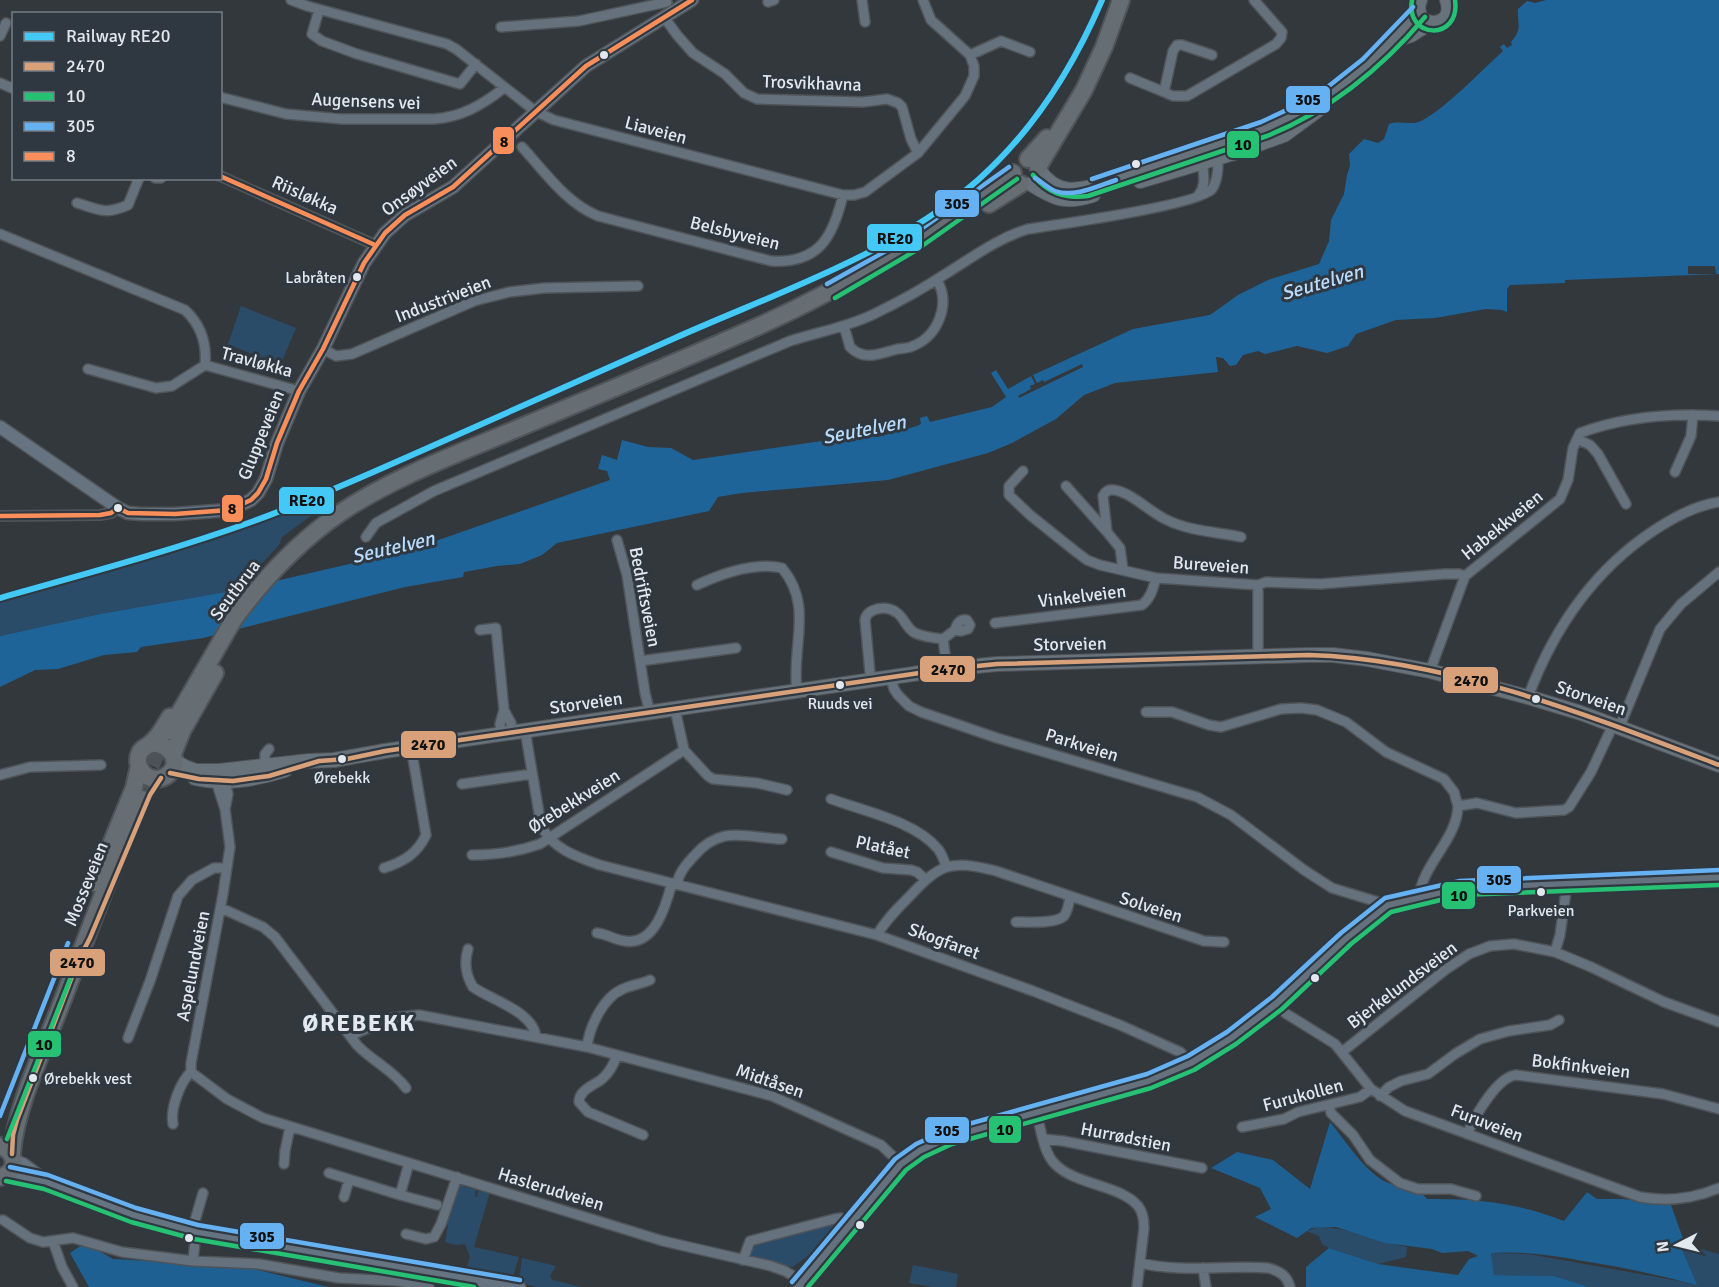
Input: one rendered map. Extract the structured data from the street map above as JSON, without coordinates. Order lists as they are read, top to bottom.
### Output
{
  "streets": {
    "highway": ["Seutbrua", "Mosseveien"],
    "main road": ["Storveien"],
    "street": [
      "Trosvikhavna",
      "Augensens vei",
      "Liaveien",
      "Onsøyveien",
      "Riisløkka",
      "Belsbyveien",
      "Industriveien",
      "Travløkka",
      "Gluppeveien",
      "Habekkveien",
      "Bureveien",
      "Vinkelveien",
      "Bedriftsveien",
      "Parkveien",
      "Ørebekkveien",
      "Platået",
      "Solveien",
      "Skogfaret",
      "Aspelundveien",
      "Bjerkelundsveien",
      "Bokfinkveien",
      "Midtåsen",
      "Furukollen",
      "Furuveien",
      "Hurrødstien",
      "Haslerudveien"
    ]
  },
  "crossings": [
    ["Trosvikhavna", "Onsøyveien"],
    ["Augensens vei", "Liaveien"],
    ["Liaveien", "Onsøyveien"],
    ["Liaveien", "Belsbyveien"],
    ["Onsøyveien", "Riisløkka"],
    ["Onsøyveien", "Industriveien"],
    ["Onsøyveien", "Gluppeveien"],
    ["Industriveien", "Gluppeveien"],
    ["Travløkka", "Gluppeveien"],
    ["Habekkveien", "Bureveien"],
    ["Habekkveien", "Storveien"],
    ["Bureveien", "Vinkelveien"],
    ["Bedriftsveien", "Storveien"],
    ["Storveien", "Parkveien"],
    ["Storveien", "Aspelundveien"],
    ["Ørebekkveien", "Skogfaret"],
    ["Aspelundveien", "Haslerudveien"],
    ["Bjerkelundsveien", "Furuveien"],
    ["Bokfinkveien", "Furuveien"],
    ["Furukollen", "Furuveien"]
  ],
  "districts": ["ØREBEKK"],
  "water": ["Seutelven"],
  "places": [
    "Labråten",
    "Ruuds vei",
    "Ørebekk",
    "Parkveien",
    "Ørebekk vest"
  ],
  "lines": [
    "rail line RE20",
    "transit line 10",
    "transit line 8",
    "transit line 305",
    "transit line 2470"
  ],
  "legend": [
    "Railway RE20",
    "2470",
    "10",
    "305",
    "8"
  ],
  "north": "left"
}
